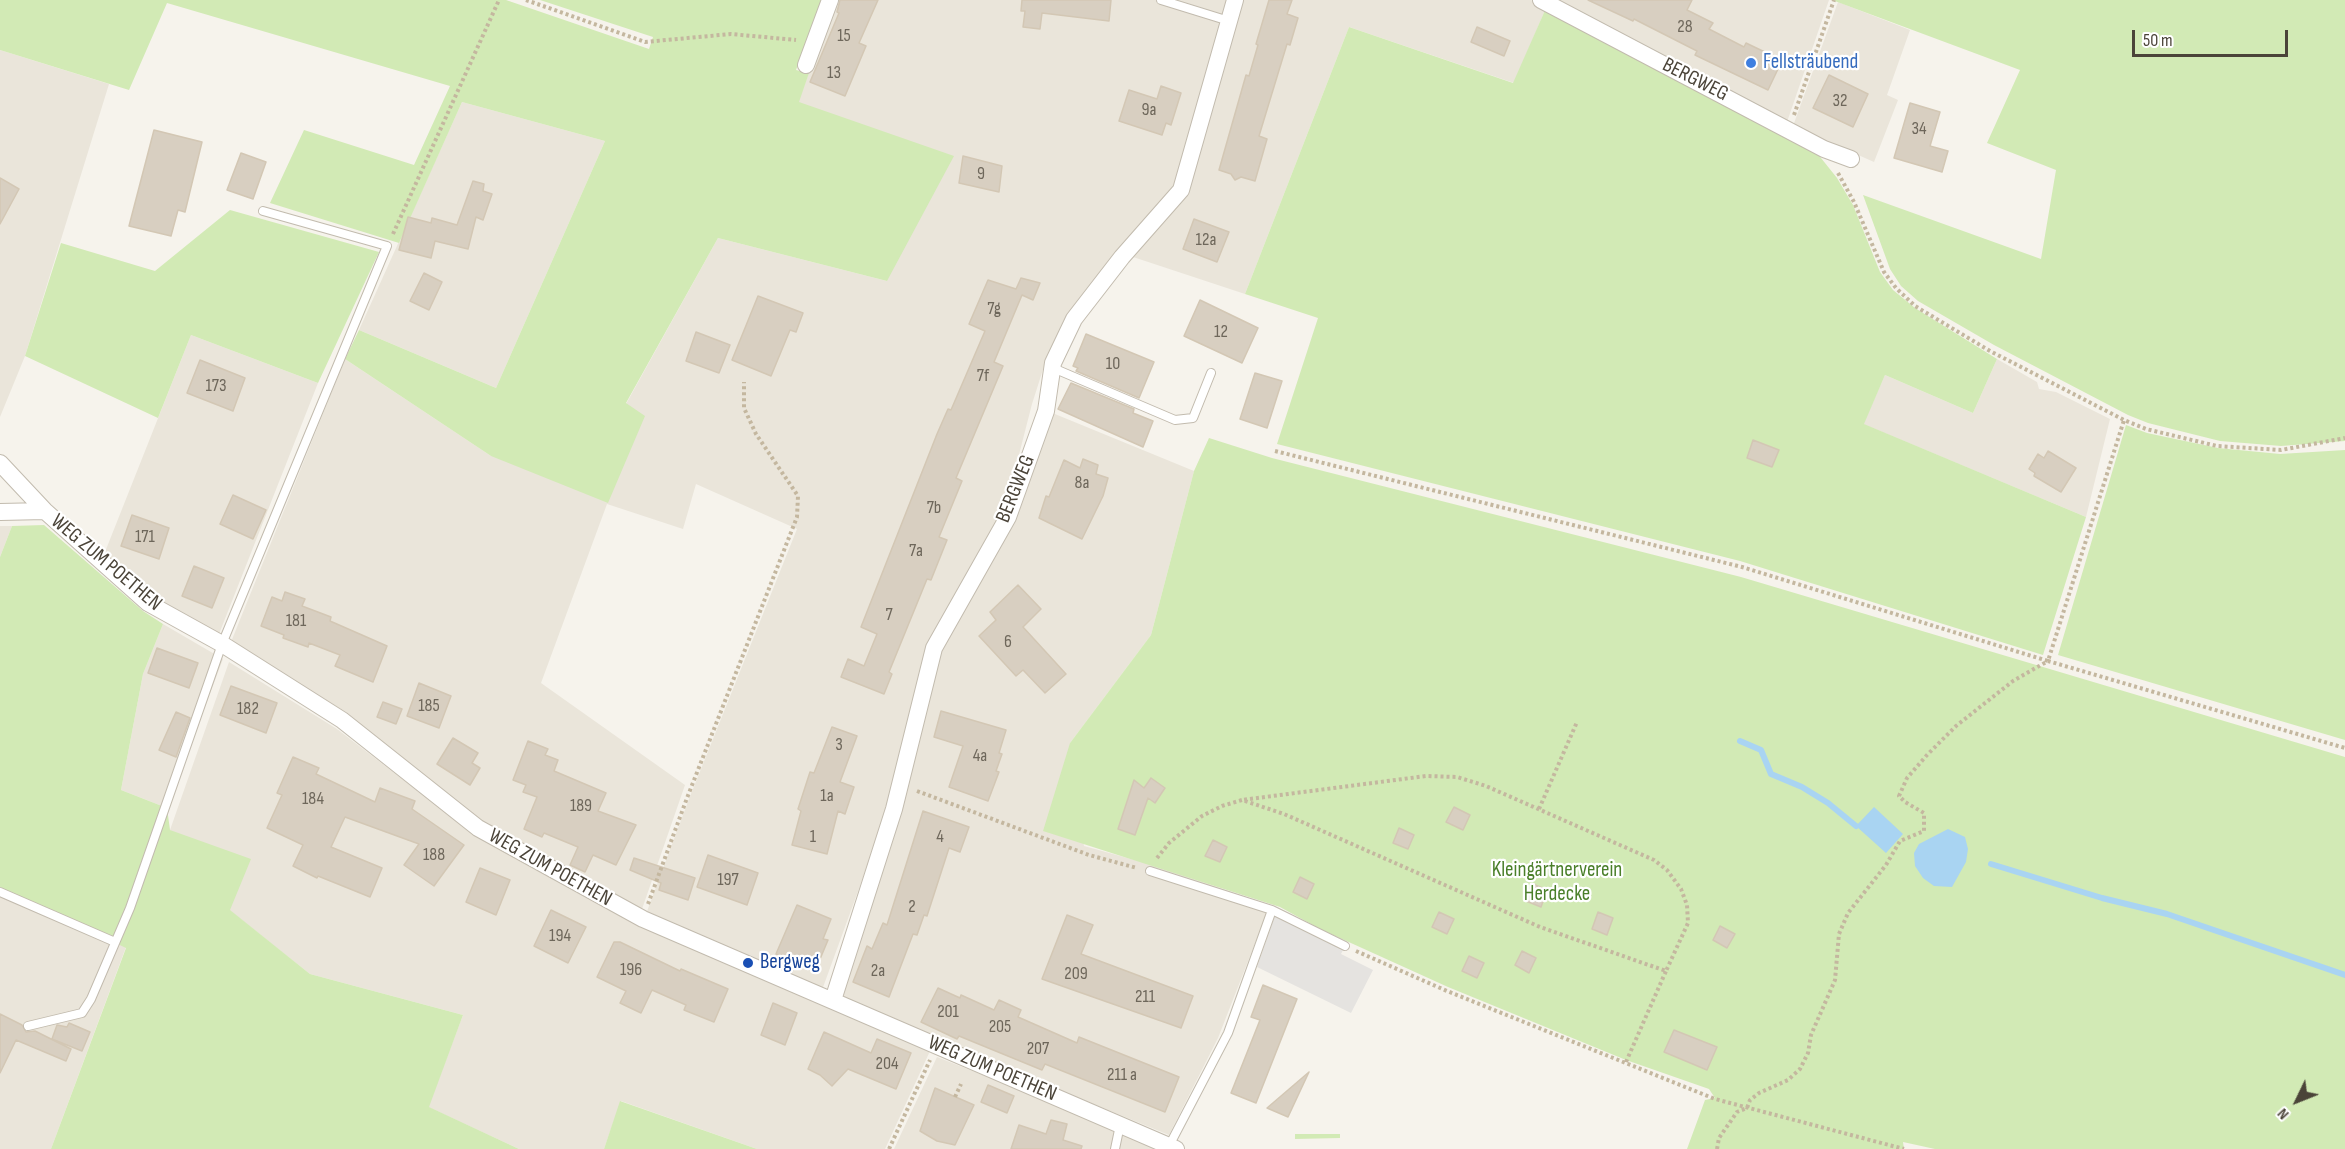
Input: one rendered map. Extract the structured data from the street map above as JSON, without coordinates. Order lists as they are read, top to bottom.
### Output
{
  "streets": {
    "street": ["BERGWEG", "WEG ZUM POETHEN"]
  },
  "crossings": [
    ["BERGWEG", "WEG ZUM POETHEN"]
  ],
  "parks": ["Kleingärtnerverein Herdecke"],
  "places": ["Fellsträubend", "Bergweg"],
  "house_numbers": [
    "28",
    "15",
    "13",
    "32",
    "9a",
    "34",
    "9",
    "12a",
    "7g",
    "12",
    "10",
    "7f",
    "173",
    "8a",
    "7b",
    "171",
    "7a",
    "7",
    "181",
    "6",
    "185",
    "182",
    "3",
    "4a",
    "1a",
    "184",
    "189",
    "1",
    "4",
    "188",
    "197",
    "2",
    "194",
    "196",
    "2a",
    "209",
    "211",
    "201",
    "205",
    "207",
    "204",
    "211 a"
  ],
  "scale_bar": "50 m",
  "north": "bottom left"
}
